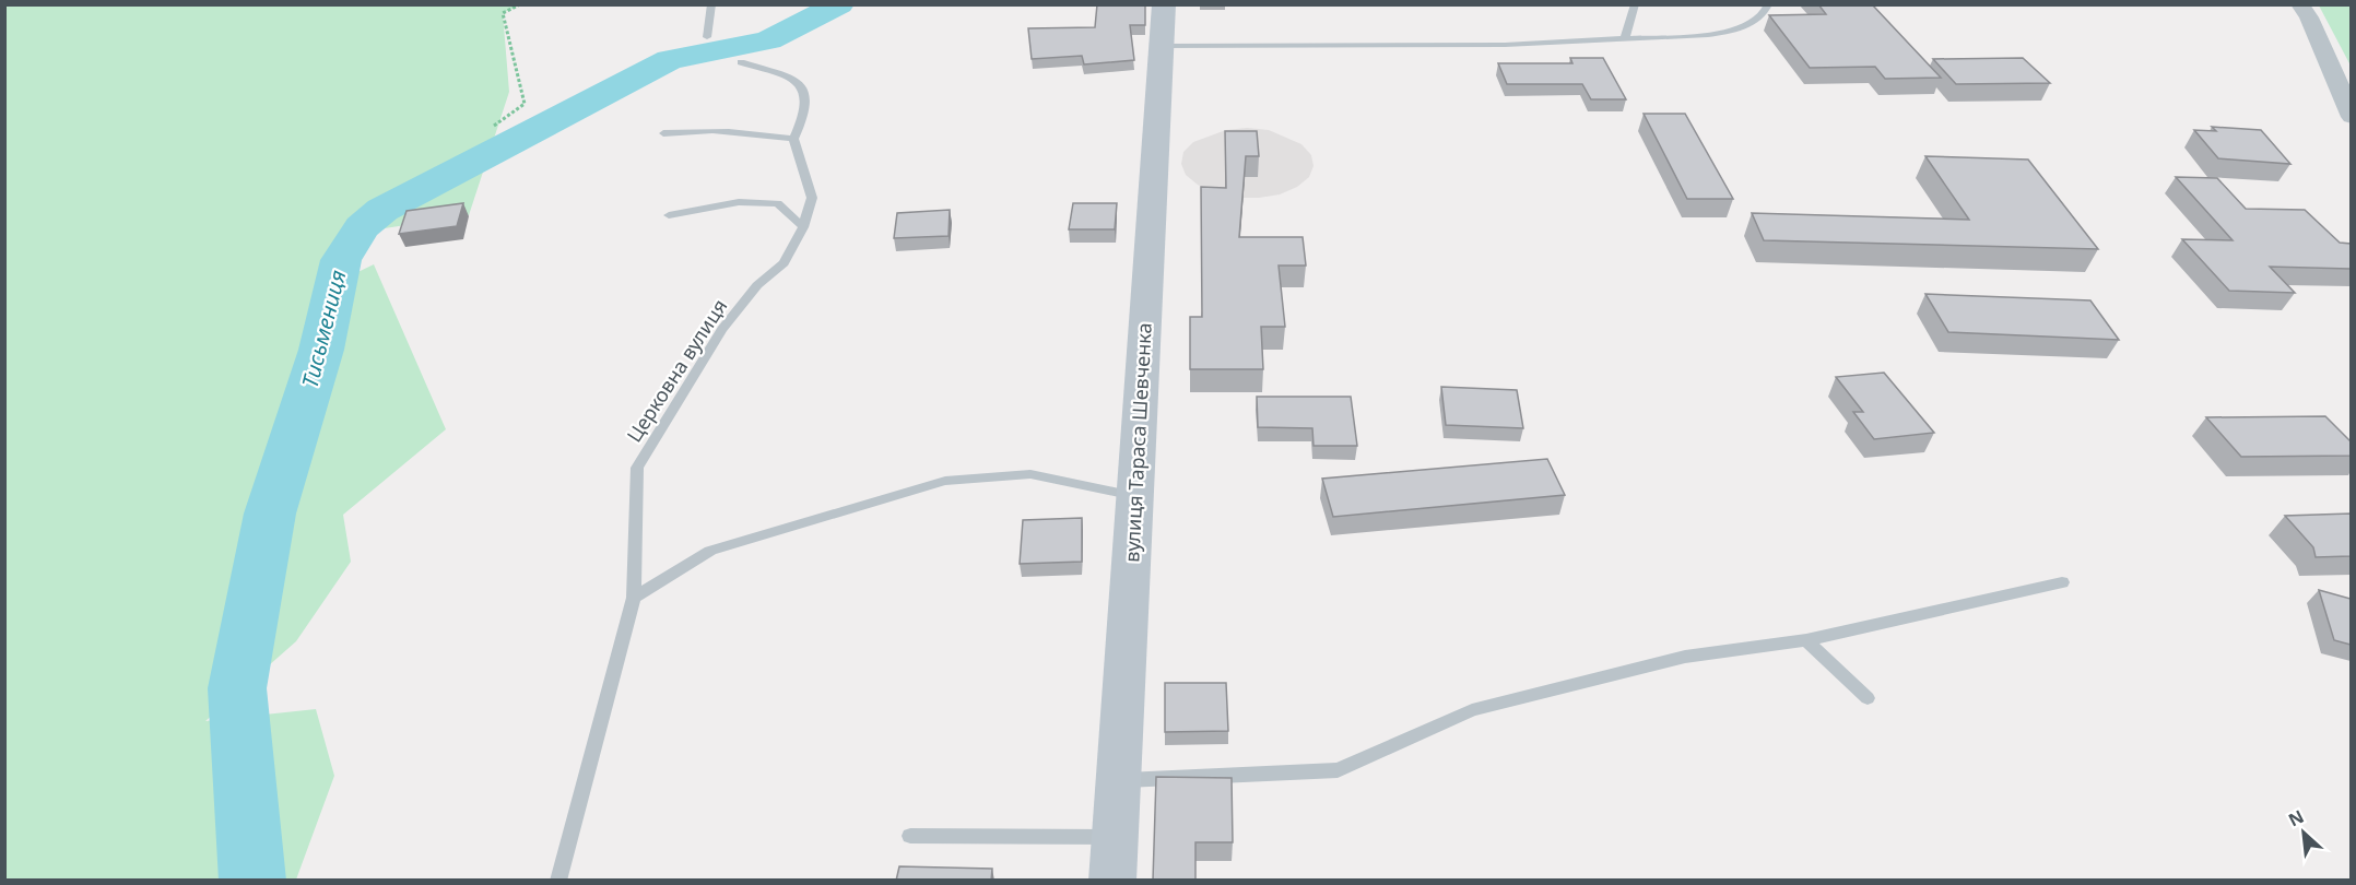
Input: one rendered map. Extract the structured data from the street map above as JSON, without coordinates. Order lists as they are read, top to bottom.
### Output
{
  "streets": {
    "main road": ["вулиця Тараса Шевченка"],
    "lane": ["Церковна вулиця"]
  },
  "water": ["Тисьмениця"],
  "north": "top left"
}
